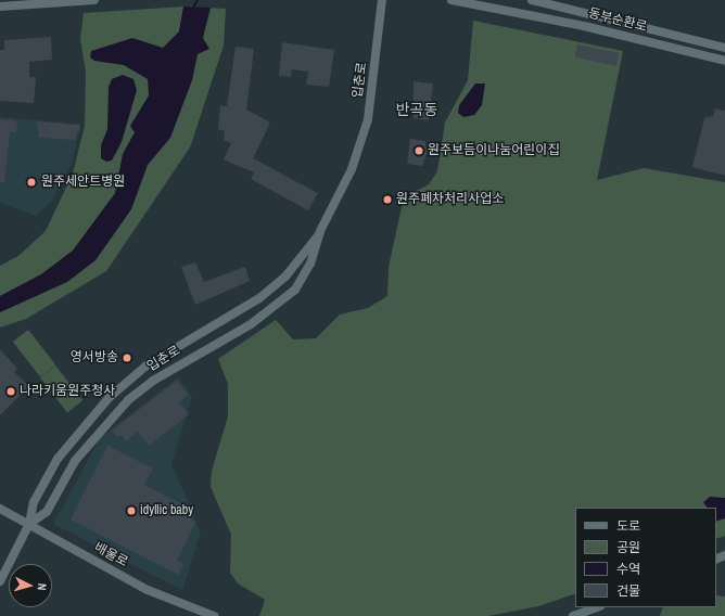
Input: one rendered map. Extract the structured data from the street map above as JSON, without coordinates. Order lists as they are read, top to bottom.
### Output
{
  "streets": {
    "street": ["동부순환로", "입춘로", "배울로"]
  },
  "crossings": [
    ["입춘로", "배울로"]
  ],
  "districts": ["반곡동"],
  "places": [
    "원주보듬이나눔어린이집",
    "원주세안트병원",
    "원주폐차처리사업소",
    "영서방송",
    "나라키움원주청사",
    "idyllic baby"
  ],
  "legend": [
    "도로",
    "공원",
    "수역",
    "건물"
  ],
  "north": "right"
}
